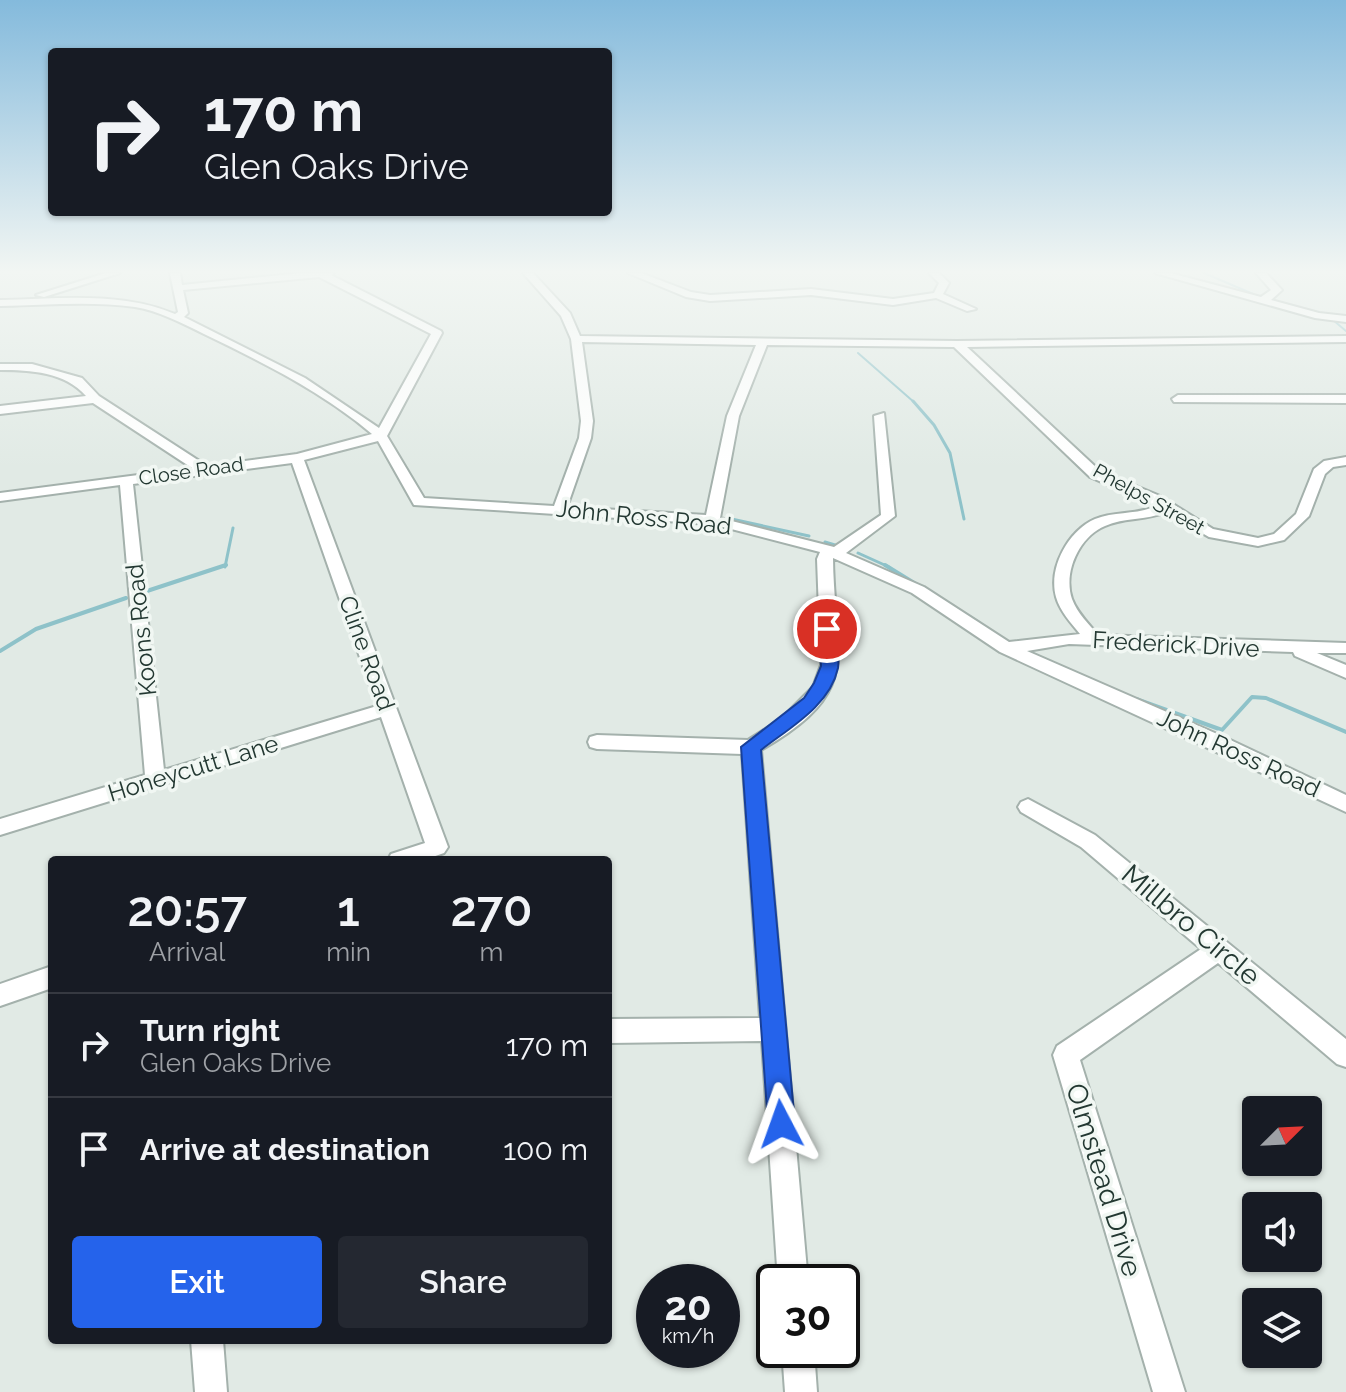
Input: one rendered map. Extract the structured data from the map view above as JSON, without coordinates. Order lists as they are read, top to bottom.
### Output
{
  "streets": {
    "street": [
      "Close Road",
      "Phelps Street",
      "John Ross Road",
      "Koons Road",
      "Frederick Drive",
      "Cline Road",
      "Honeycutt Lane",
      "Millbro Circle",
      "Olmstead Drive"
    ]
  },
  "crossings": [
    ["Close Road", "John Ross Road"],
    ["Close Road", "Koons Road"],
    ["Close Road", "Cline Road"],
    ["John Ross Road", "Frederick Drive"],
    ["Koons Road", "Honeycutt Lane"],
    ["Cline Road", "Honeycutt Lane"],
    ["Millbro Circle", "Olmstead Drive"]
  ],
  "north": "top right",
  "page": {
    "turn": ["170 m", "Glen Oaks Drive"],
    "eta": [
      "20:57",
      "Arrival",
      "1",
      "min",
      "270",
      "m"
    ],
    "list": [
      {
        "name": "Turn right",
        "note": "Glen Oaks Drive",
        "value": "170 m"
      },
      {
        "name": "Arrive at destination",
        "value": "100 m"
      }
    ],
    "buttons": ["Exit", "Share"],
    "speed": "20 km/h",
    "limit": "30"
  }
}
